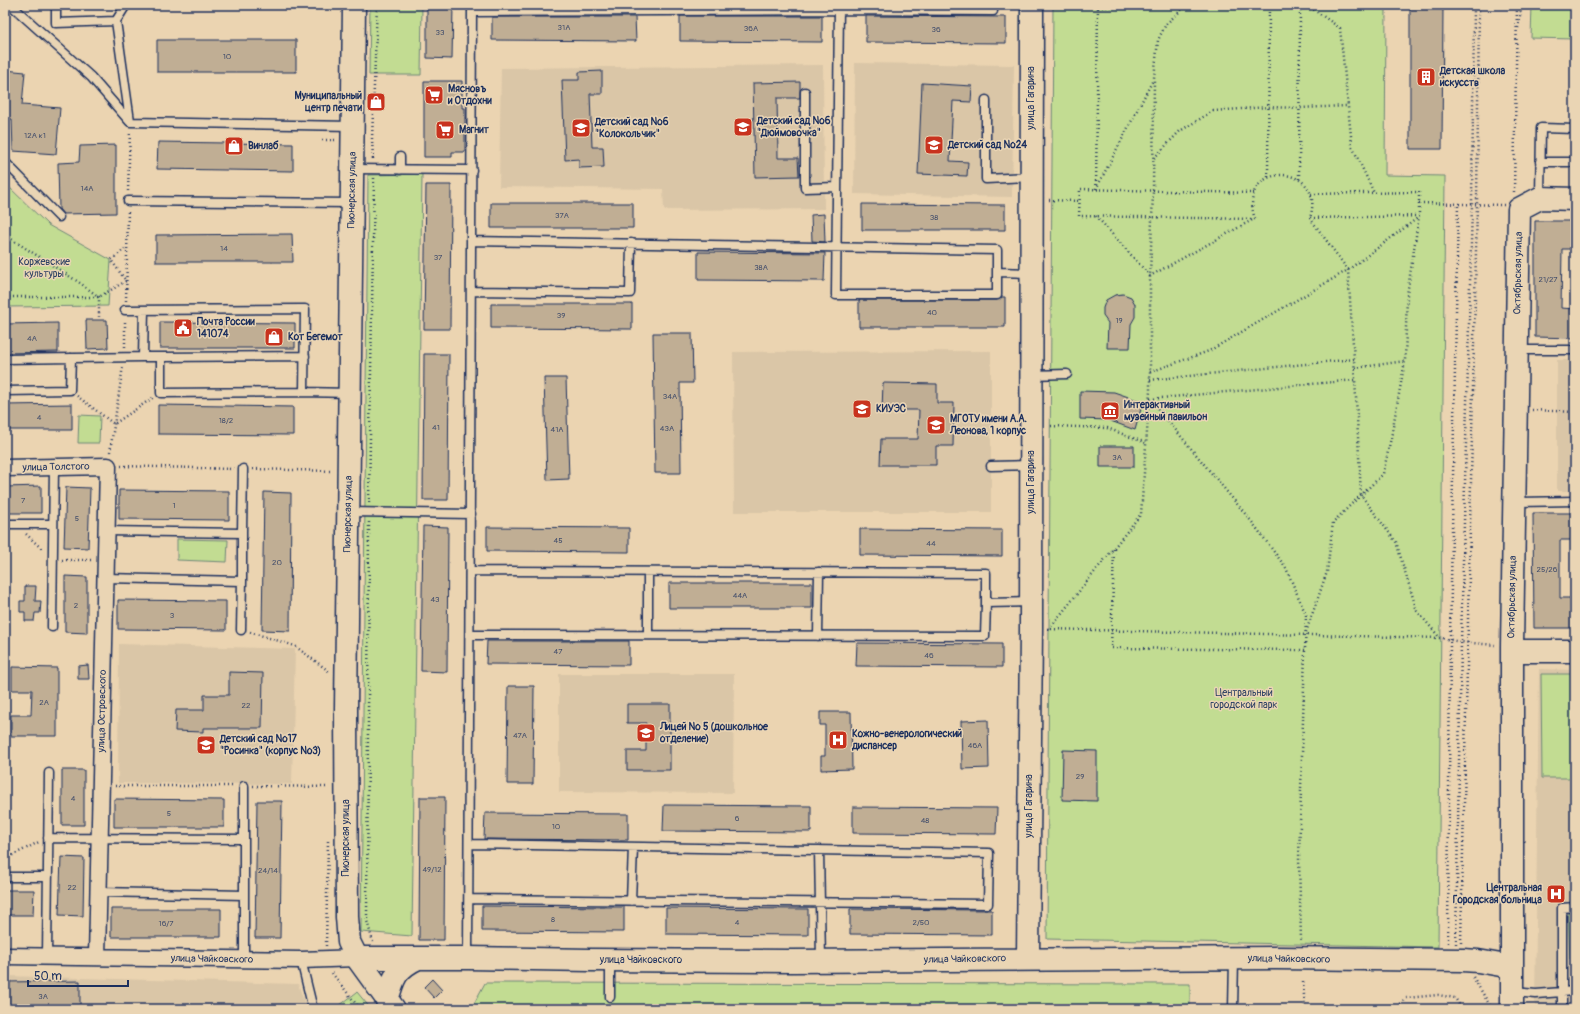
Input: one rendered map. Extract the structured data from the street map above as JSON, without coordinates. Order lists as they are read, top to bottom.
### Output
{
  "streets": {
    "street": [
      "улица Гагарина",
      "Пионерская улица",
      "Октябрьская улица",
      "улица Толстого",
      "улица Островского",
      "улица Чайковского"
    ]
  },
  "crossings": [
    ["улица Гагарина", "улица Чайковского"],
    ["Пионерская улица", "улица Чайковского"],
    ["Октябрьская улица", "улица Чайковского"],
    ["улица Толстого", "улица Островского"],
    ["улица Островского", "улица Чайковского"]
  ],
  "parks": ["Коржевские культуры", "Центральный городской парк"],
  "places": {
    "building": ["Детская школа искусств"],
    "supermarket": ["Мясновъ и Отдохни", "Магнит"],
    "shop": ["Муниципальный центр печати", "Винлаб", "Кот Бегемот"],
    "school or university": [
      "Детский сад №6 \"Дюймовочка\"",
      "Детский сад №6 \"Колокольчик\"",
      "Детский сад №24",
      "КИУЭС",
      "МГОТУ имени А.А. Леонова, 1 корпус",
      "Лицей № 5 (дошкольное отделение)",
      "Детский сад №17 \"Росинка\" (корпус №3)"
    ],
    "public building": ["Почта России 141074"],
    "museum": ["Интерактивный музейный павильон"],
    "hospital": ["Кожно-венерологический диспансер", "Центральная Городская больница"]
  },
  "house_numbers": [
    "31А",
    "36А",
    "36",
    "33",
    "10",
    "12А к1",
    "14А",
    "37А",
    "38",
    "14",
    "37",
    "38А",
    "21/27",
    "40",
    "39",
    "19",
    "4А",
    "34А",
    "4",
    "18/2",
    "41",
    "43А",
    "41А",
    "3А",
    "7",
    "1",
    "5",
    "45",
    "44",
    "20",
    "25/26",
    "44А",
    "43",
    "2",
    "3",
    "47",
    "46",
    "2А",
    "22",
    "47А",
    "46А",
    "29",
    "4",
    "5",
    "6",
    "48",
    "10",
    "49/12",
    "24/14",
    "22",
    "8",
    "4",
    "2/50",
    "16/7",
    "3А"
  ],
  "scale_bar": "50 m"
}
